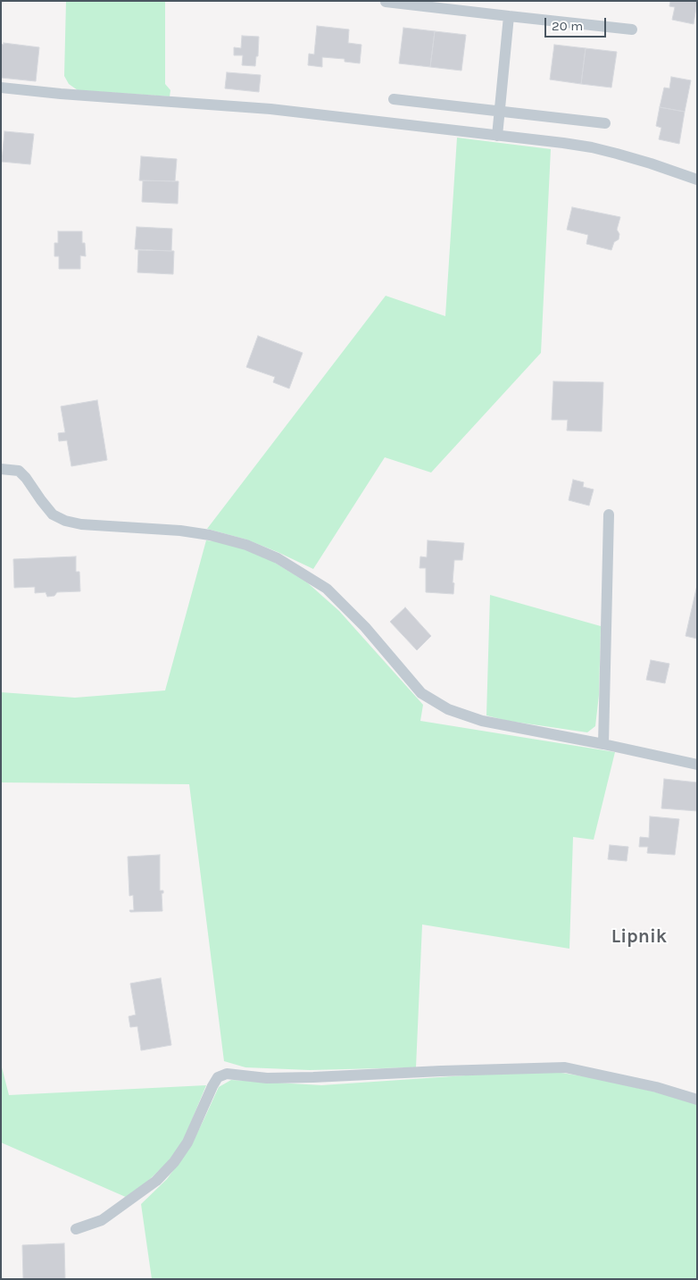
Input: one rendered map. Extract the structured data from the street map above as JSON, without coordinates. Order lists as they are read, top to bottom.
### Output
{
  "districts": ["Lipnik"],
  "scale_bar": "20 m"
}
